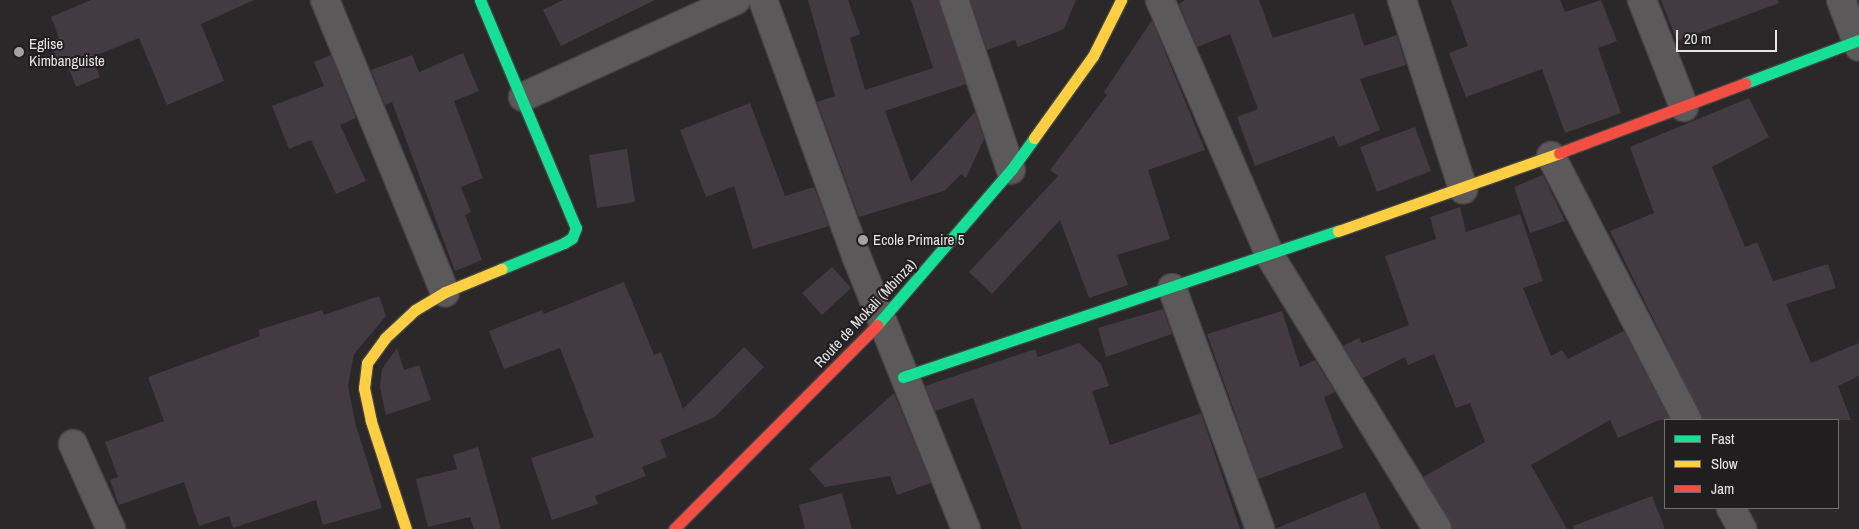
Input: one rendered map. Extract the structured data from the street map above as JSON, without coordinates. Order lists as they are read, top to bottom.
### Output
{
  "streets": {
    "street": ["Route de Mokali (Mbinza)"]
  },
  "places": ["Eglise Kimbanguiste", "Ecole Primaire 5"],
  "legend": ["Fast", "Slow", "Jam"],
  "scale_bar": "20 m"
}
